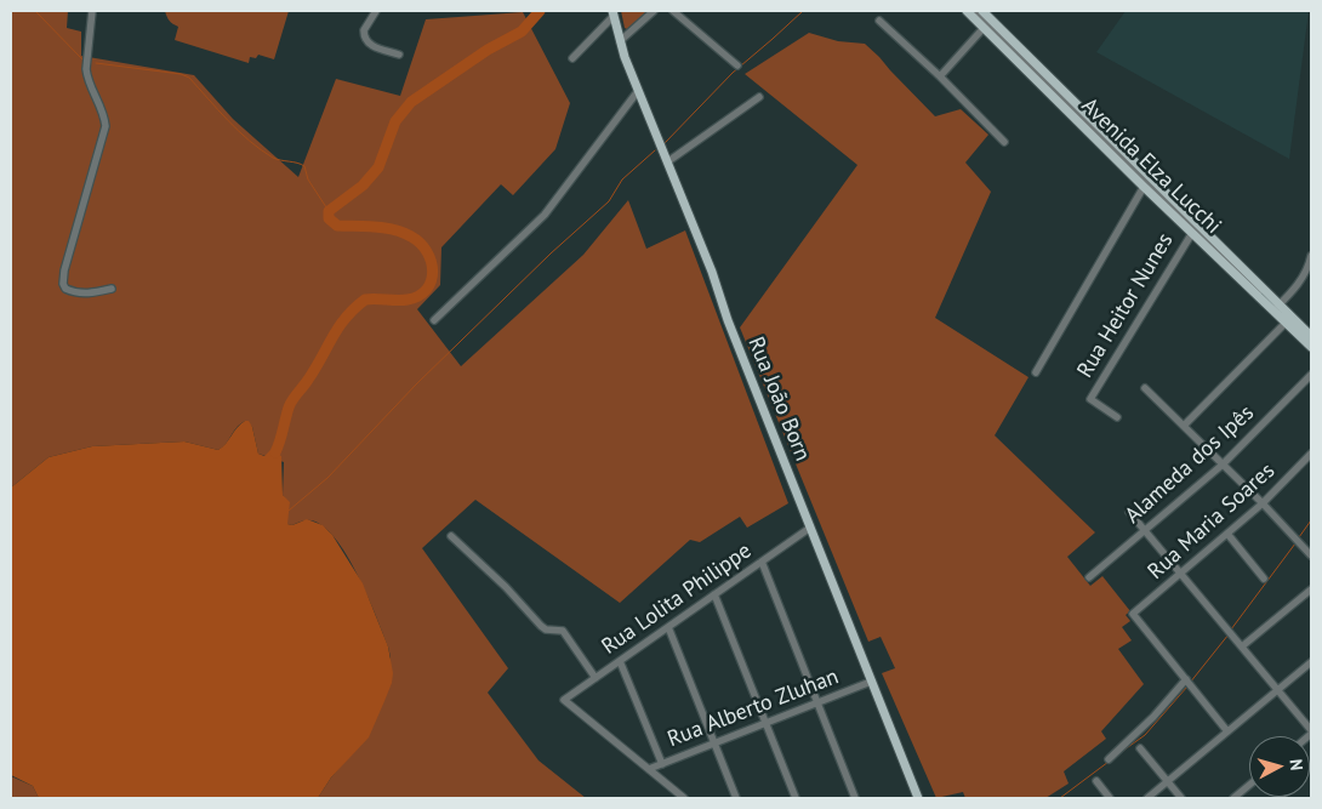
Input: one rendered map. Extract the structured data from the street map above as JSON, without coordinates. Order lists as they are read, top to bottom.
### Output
{
  "streets": {
    "main road": ["Avenida Elza Lucchi", "Rua João Born"],
    "street": [
      "Rua Heitor Nunes",
      "Alameda dos Ipês",
      "Rua Maria Soares",
      "Rua Lolita Philippe",
      "Rua Alberto Zluhan"
    ]
  },
  "crossings": [
    ["Avenida Elza Lucchi", "Rua Heitor Nunes"],
    ["Rua João Born", "Rua Lolita Philippe"],
    ["Rua João Born", "Rua Alberto Zluhan"],
    ["Rua Lolita Philippe", "Rua Alberto Zluhan"]
  ],
  "north": "right"
}
